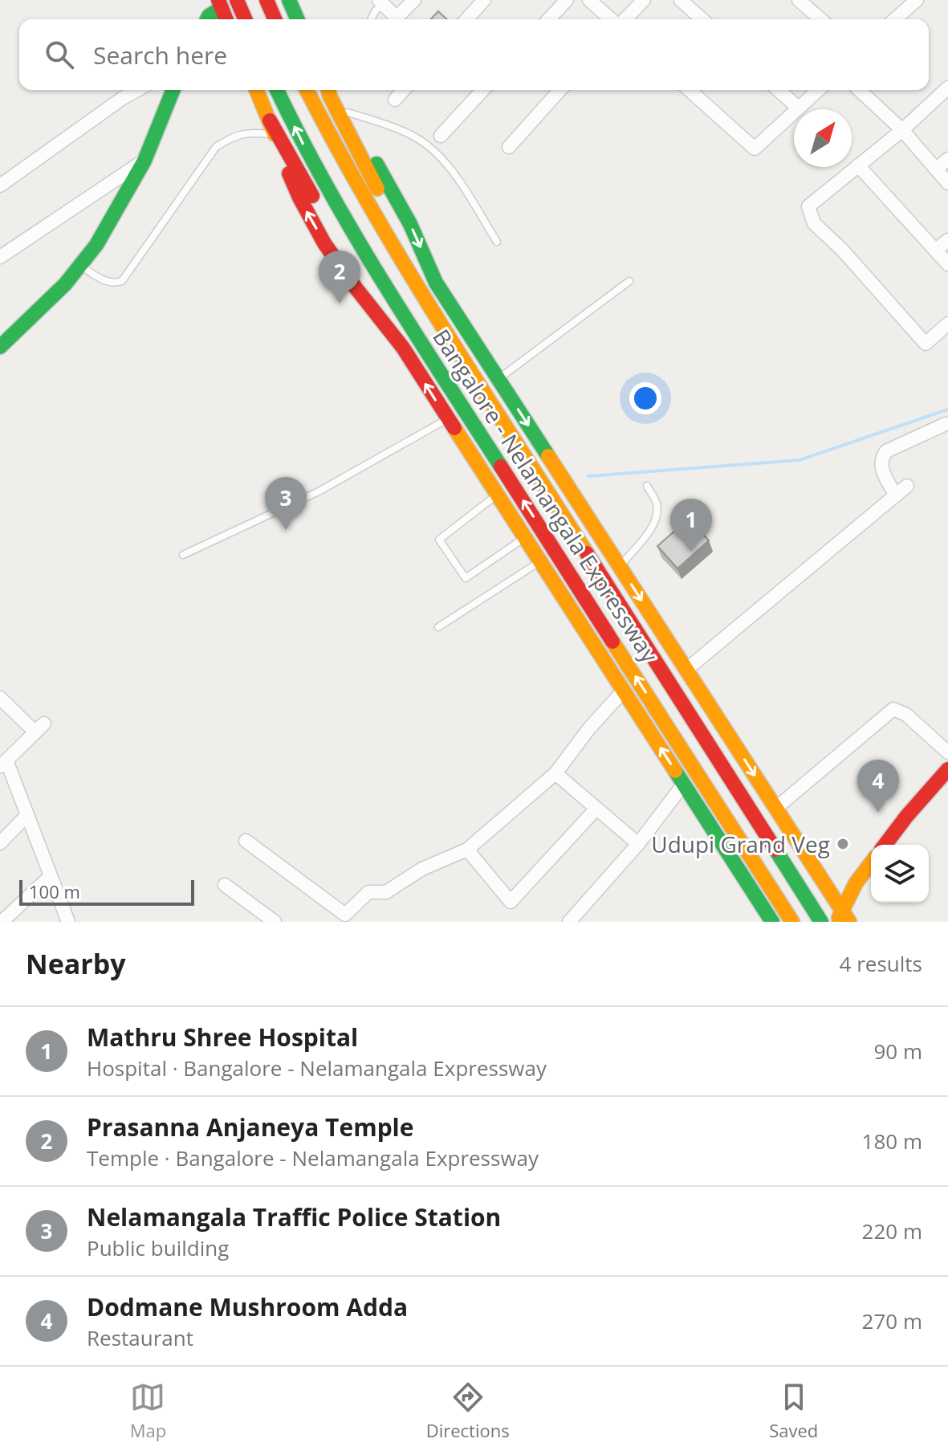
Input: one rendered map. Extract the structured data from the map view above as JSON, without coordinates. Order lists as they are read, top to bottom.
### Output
{
  "streets": {
    "main road": ["Bangalore - Nelamangala Expressway"]
  },
  "places": ["Udupi Grand Veg"],
  "scale_bar": "100 m",
  "north": "top right",
  "page": {
    "search": "Search here",
    "pins": [
      "2",
      "3",
      "1",
      "4"
    ],
    "scale": "100 m",
    "heading": ["Nearby", "4 results"],
    "list": [
      {
        "mark": "1",
        "name": "Mathru Shree Hospital",
        "note": "Hospital · Bangalore - Nelamangala Expressway",
        "value": "90 m"
      },
      {
        "mark": "2",
        "name": "Prasanna Anjaneya Temple",
        "note": "Temple · Bangalore - Nelamangala Expressway",
        "value": "180 m"
      },
      {
        "mark": "3",
        "name": "Nelamangala Traffic Police Station",
        "note": "Public building",
        "value": "220 m"
      },
      {
        "mark": "4",
        "name": "Dodmane Mushroom Adda",
        "note": "Restaurant",
        "value": "270 m"
      }
    ],
    "nav": ["Map", "Directions", "Saved"]
  }
}
